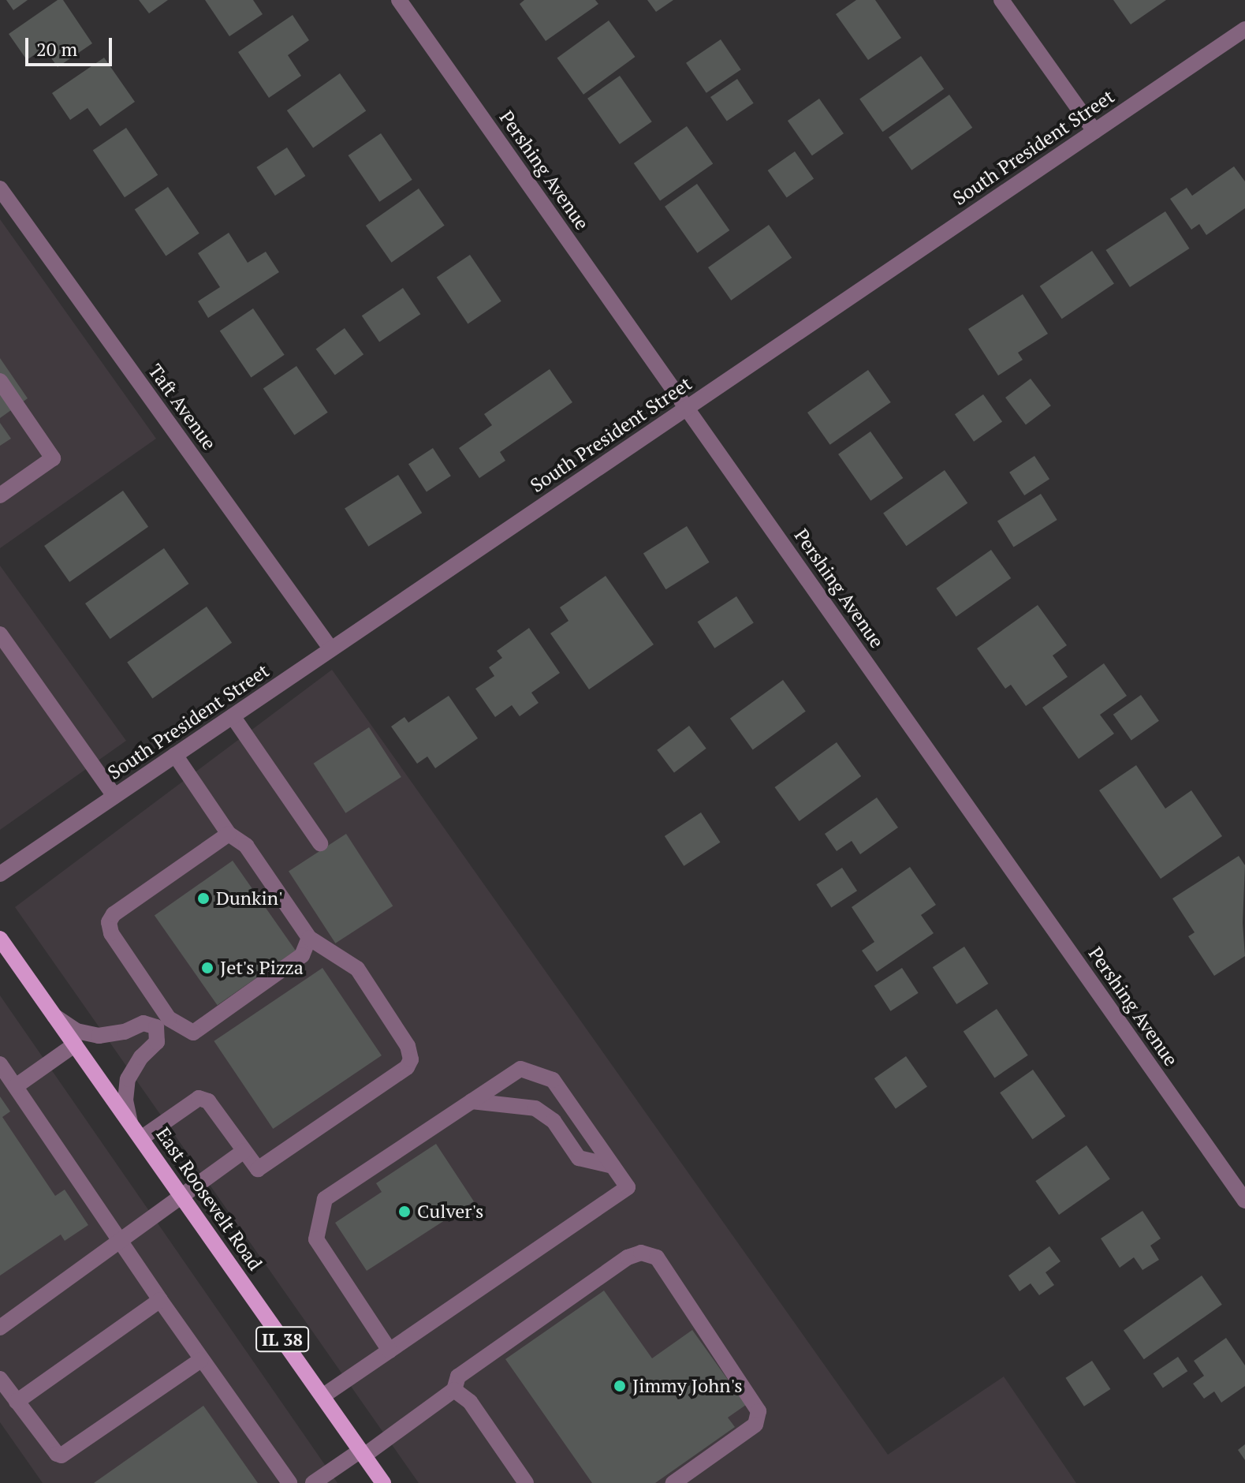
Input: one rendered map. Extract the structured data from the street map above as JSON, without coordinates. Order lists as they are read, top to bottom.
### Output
{
  "streets": {
    "main road": ["East Roosevelt Road", "IL 38"],
    "street": ["South President Street", "Pershing Avenue", "Taft Avenue"]
  },
  "crossings": [
    ["South President Street", "Pershing Avenue"],
    ["South President Street", "Taft Avenue"]
  ],
  "places": [
    "Dunkin'",
    "Jet's Pizza",
    "Culver's",
    "Jimmy John's"
  ],
  "scale_bar": "20 m"
}
